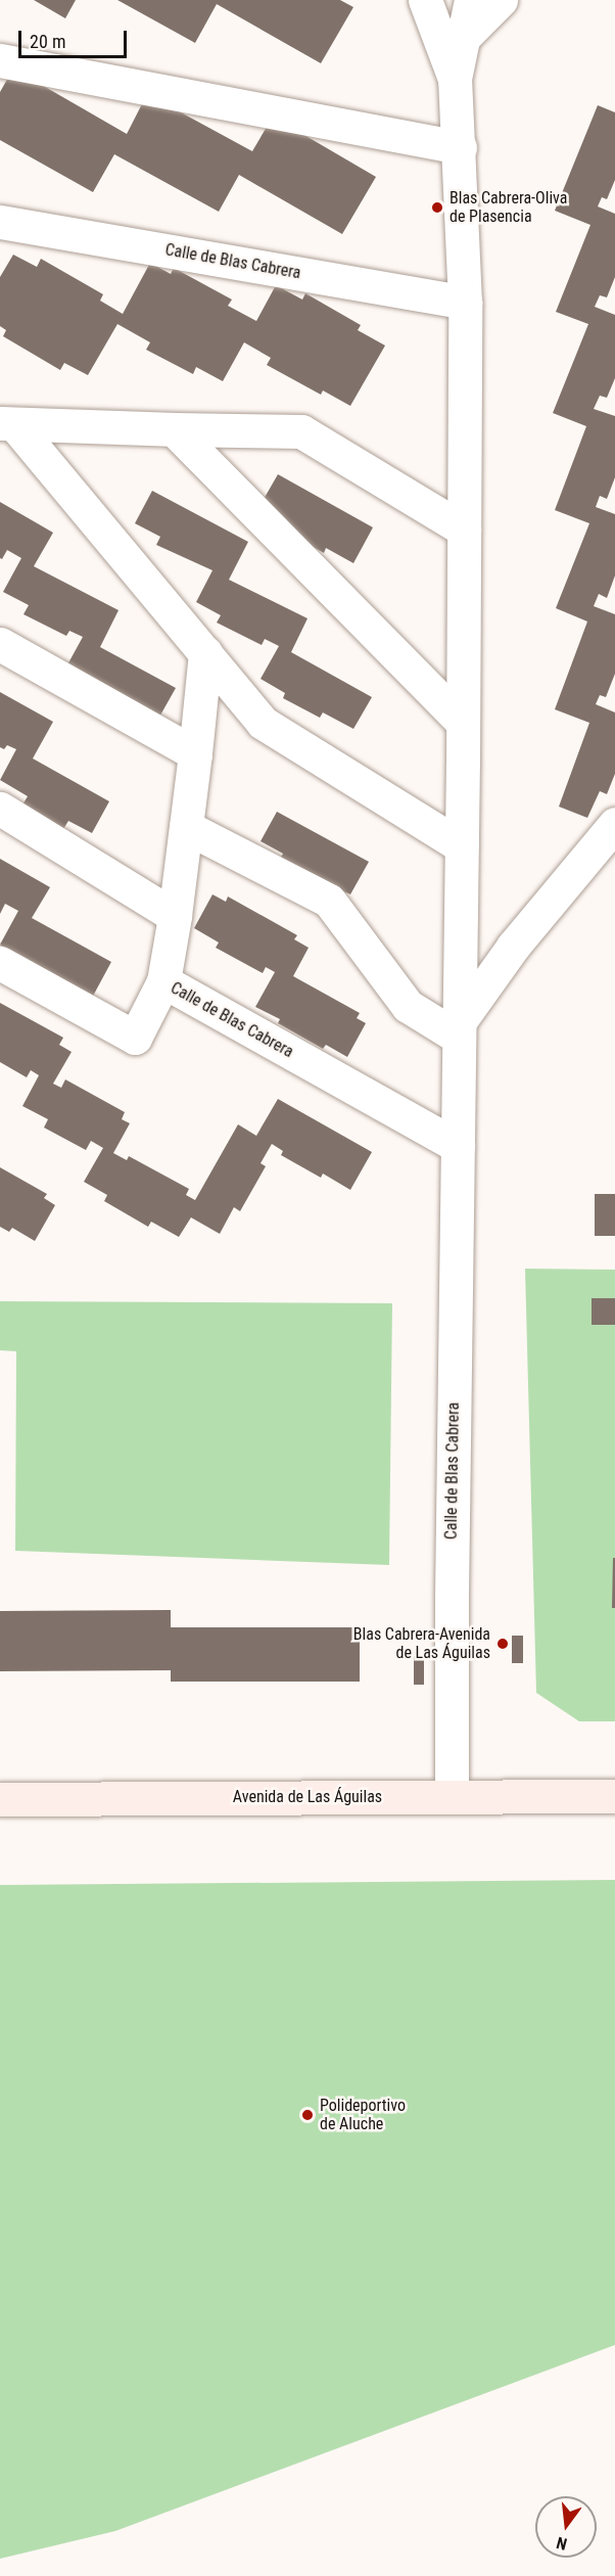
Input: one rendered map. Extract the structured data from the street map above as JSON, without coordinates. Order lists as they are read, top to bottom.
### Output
{
  "streets": {
    "street": ["Calle de Blas Cabrera", "Avenida de Las Águilas"]
  },
  "crossings": [
    ["Calle de Blas Cabrera", "Avenida de Las Águilas"]
  ],
  "places": ["Blas Cabrera-Oliva de Plasencia", "Blas Cabrera-Avenida de Las Águilas", "Polideportivo de Aluche"],
  "scale_bar": "20 m",
  "north": "bottom"
}
